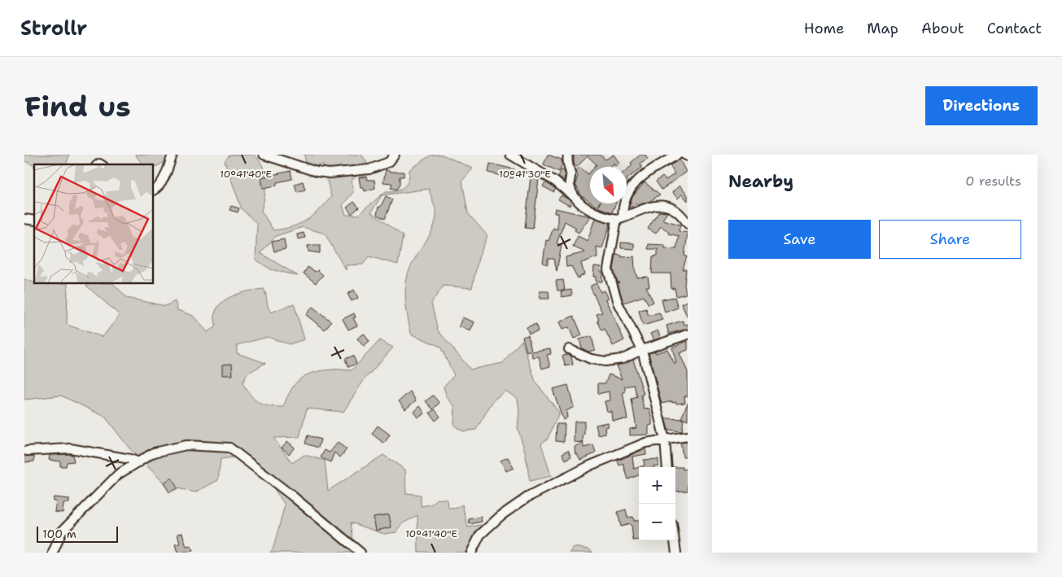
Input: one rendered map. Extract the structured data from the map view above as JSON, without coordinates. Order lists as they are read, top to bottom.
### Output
{
  "scale_bar": "100 m",
  "north": "bottom right",
  "page": {
    "header": "Strollr",
    "nav": [
      "Home",
      "Map",
      "About",
      "Contact"
    ],
    "buttons": [
      "Directions",
      ["Save", "Share"]
    ],
    "title": "Find us",
    "heading": ["Nearby", "0 results"],
    "map_buttons": ["+", "−"],
    "scale": "100 m"
  },
  "coordinates": ["10°41'40\"E", "10°41'30\"E"]
}
